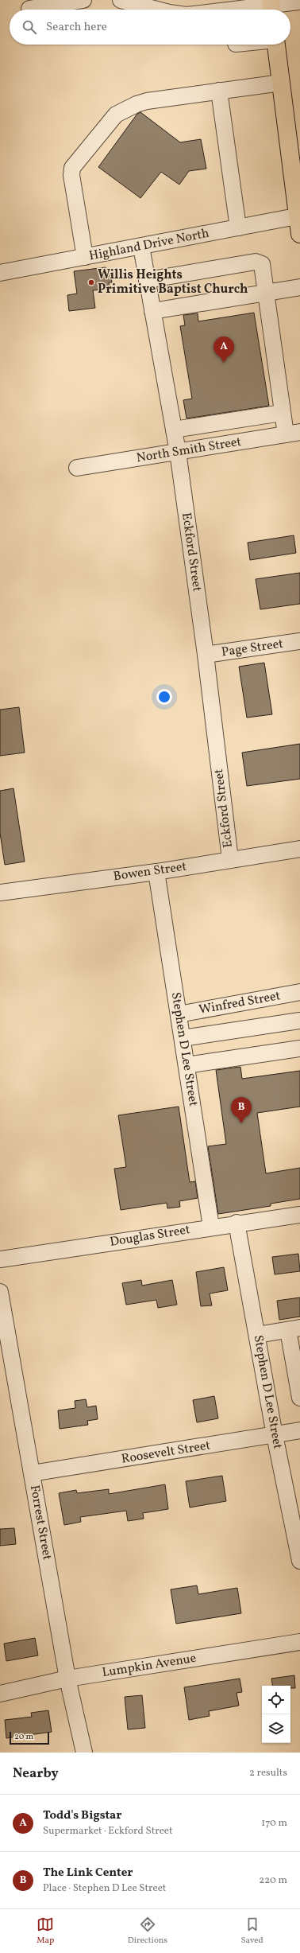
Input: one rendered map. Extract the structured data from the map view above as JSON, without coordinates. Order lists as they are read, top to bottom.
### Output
{
  "streets": {
    "street": [
      "Highland Drive North",
      "North Smith Street",
      "Eckford Street",
      "Page Street",
      "Bowen Street",
      "Winfred Street",
      "Stephen D Lee Street",
      "Douglas Street",
      "Roosevelt Street",
      "Forrest Street",
      "Lumpkin Avenue"
    ]
  },
  "crossings": [
    ["Highland Drive North", "Eckford Street"],
    ["North Smith Street", "Eckford Street"],
    ["Eckford Street", "Page Street"],
    ["Eckford Street", "Bowen Street"],
    ["Bowen Street", "Stephen D Lee Street"],
    ["Winfred Street", "Stephen D Lee Street"],
    ["Stephen D Lee Street", "Douglas Street"],
    ["Stephen D Lee Street", "Roosevelt Street"],
    ["Roosevelt Street", "Forrest Street"],
    ["Forrest Street", "Lumpkin Avenue"]
  ],
  "places": ["Willis Heights Primitive Baptist Church"],
  "scale_bar": "20 m",
  "page": {
    "search": "Search here",
    "pins": ["A", "B"],
    "scale": "20 m",
    "heading": ["Nearby", "2 results"],
    "list": [
      {
        "mark": "A",
        "name": "Todd's Bigstar",
        "note": "Supermarket · Eckford Street",
        "value": "170 m"
      },
      {
        "mark": "B",
        "name": "The Link Center",
        "note": "Place · Stephen D Lee Street",
        "value": "220 m"
      }
    ],
    "nav": ["Map", "Directions", "Saved"]
  }
}
